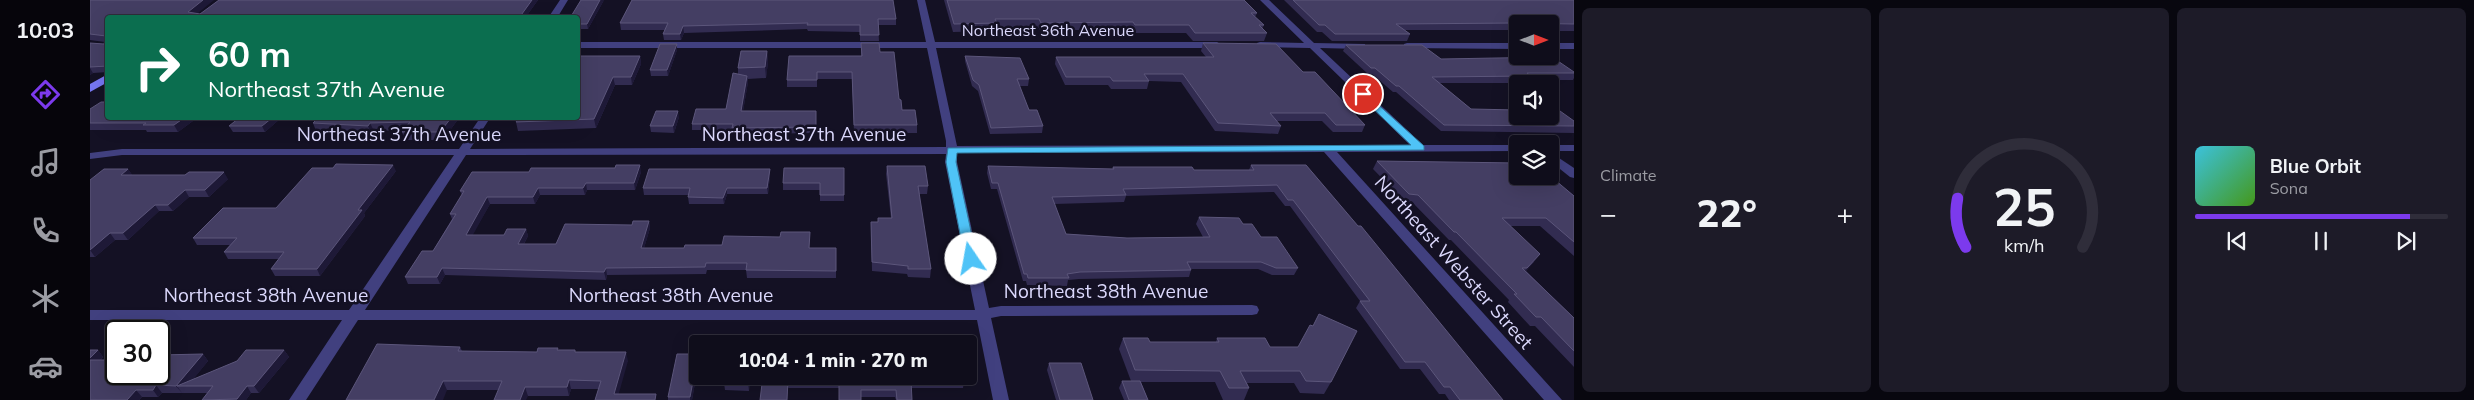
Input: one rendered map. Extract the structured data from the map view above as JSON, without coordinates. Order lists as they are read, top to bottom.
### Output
{
  "streets": {
    "street": [
      "Northeast 36th Avenue",
      "Northeast 37th Avenue",
      "Northeast Webster Street",
      "Northeast 38th Avenue"
    ]
  },
  "crossings": [
    ["Northeast 37th Avenue", "Northeast Webster Street"]
  ],
  "north": "right",
  "page": {
    "tabs": "10:03",
    "tile": "Climate",
    "turn": ["60 m", "Northeast 37th Avenue"],
    "song": ["Blue Orbit", "Sona"],
    "heat": ["−", "22°", "+"],
    "limit": "30",
    "trip": "10:04 · 1 min · 270 m",
    "gauge": ["25", "km/h"]
  }
}
